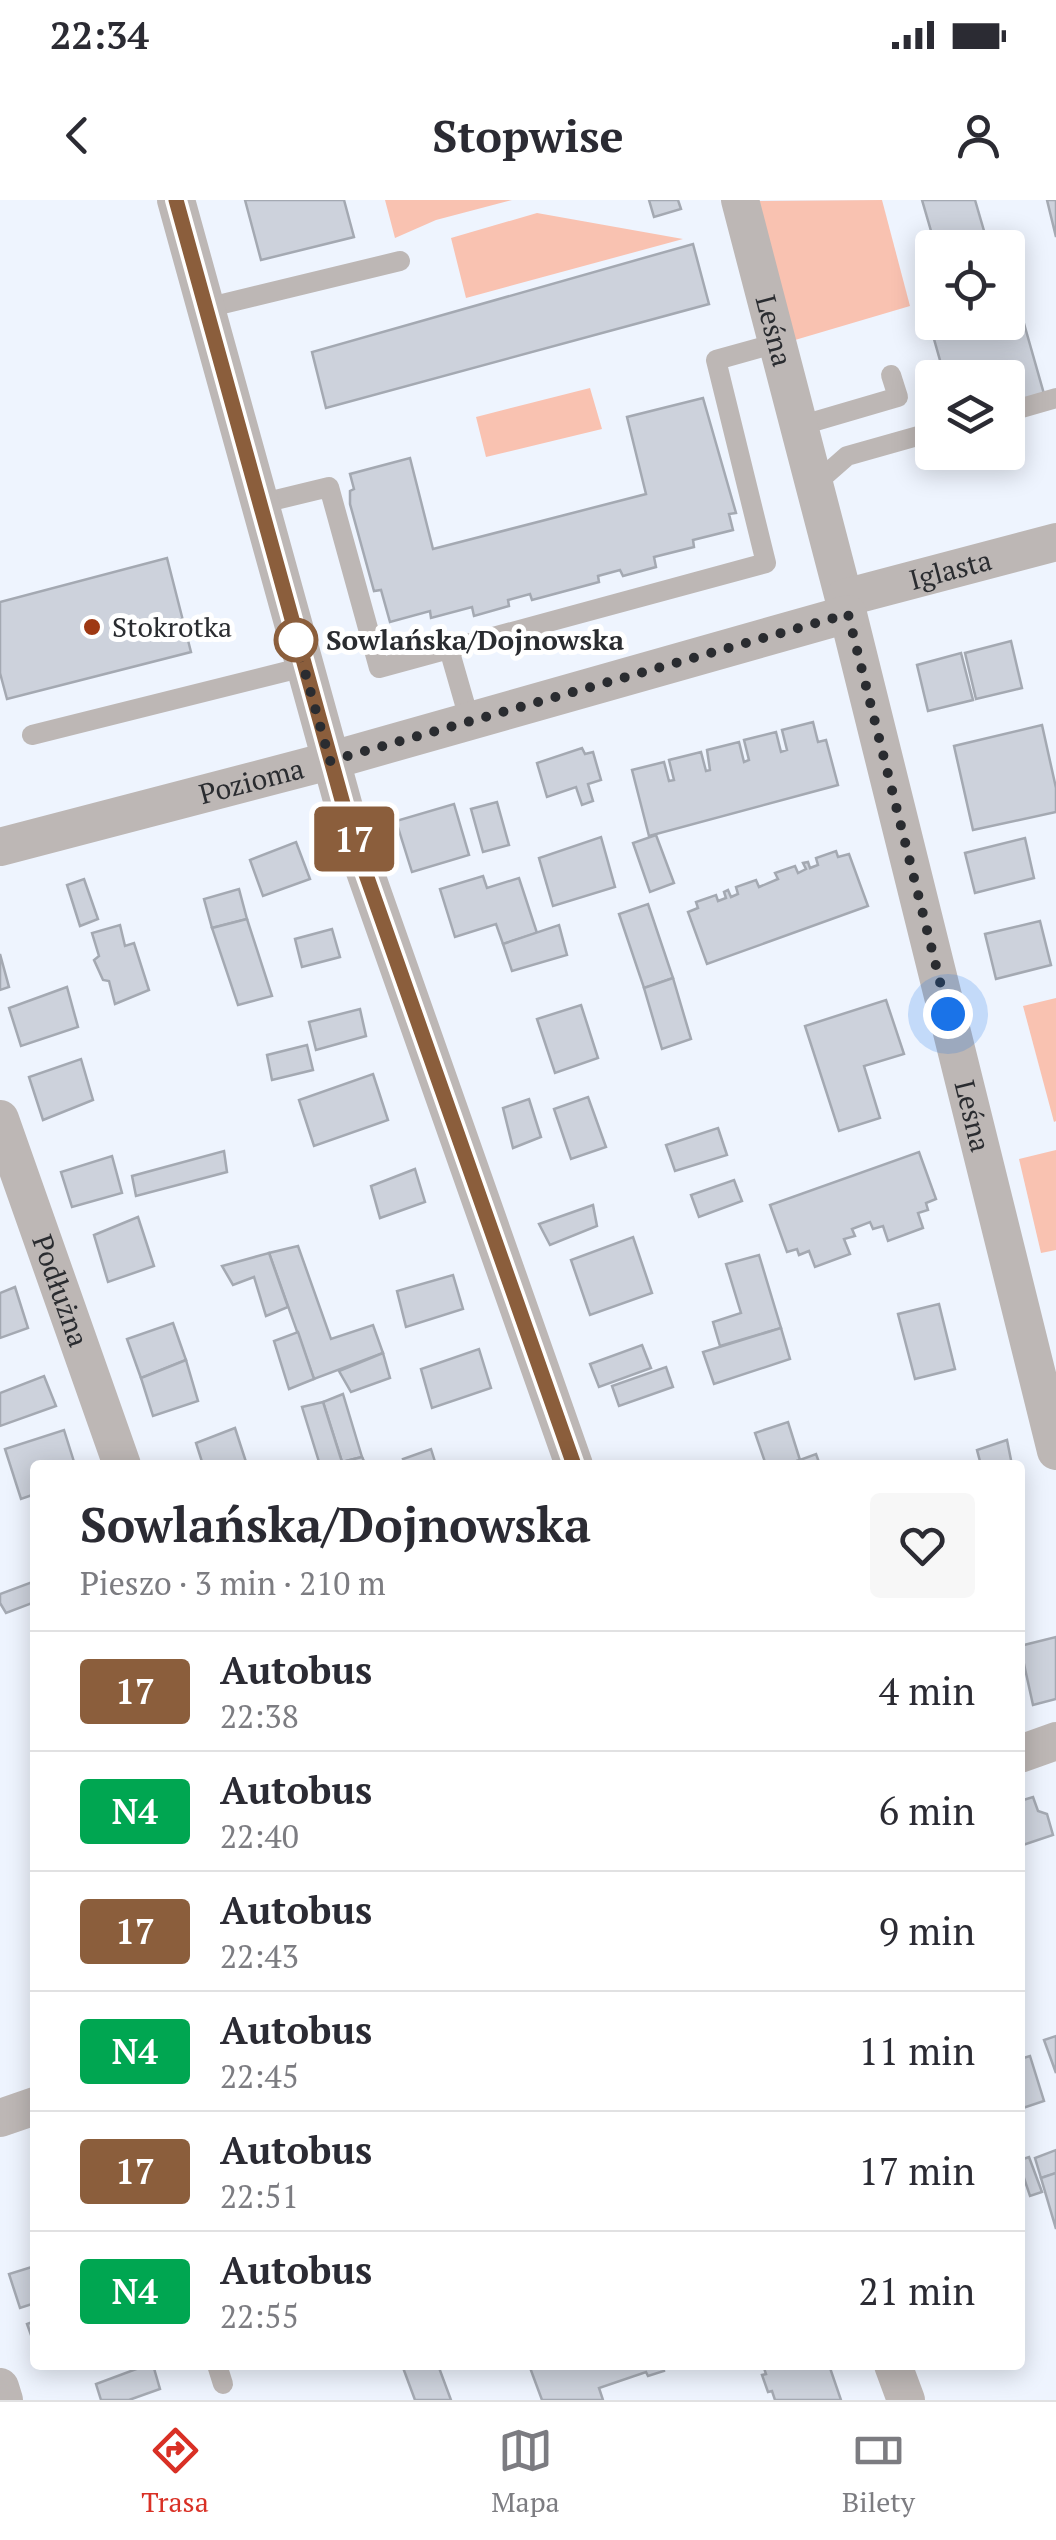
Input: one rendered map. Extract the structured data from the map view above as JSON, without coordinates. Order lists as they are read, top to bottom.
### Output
{
  "streets": {
    "street": [
      "Leśna",
      "Iglasta",
      "Pozioma",
      "Podłużna"
    ]
  },
  "crossings": [
    ["Leśna", "Iglasta"],
    ["Leśna", "Pozioma"],
    ["Iglasta", "Pozioma"]
  ],
  "places": ["Stokrotka", "Sowlańska/Dojnowska"],
  "lines": ["bus line 17"],
  "page": {
    "status": "22:34",
    "header": "Stopwise",
    "on_map": "17",
    "heading": ["Sowlańska/Dojnowska", "Pieszo · 3 min · 210 m"],
    "list": [
      {
        "mark": "17",
        "name": "Autobus",
        "note": "22:38",
        "value": "4 min"
      },
      {
        "mark": "N4",
        "name": "Autobus",
        "note": "22:40",
        "value": "6 min"
      },
      {
        "mark": "17",
        "name": "Autobus",
        "note": "22:43",
        "value": "9 min"
      },
      {
        "mark": "N4",
        "name": "Autobus",
        "note": "22:45",
        "value": "11 min"
      },
      {
        "mark": "17",
        "name": "Autobus",
        "note": "22:51",
        "value": "17 min"
      },
      {
        "mark": "N4",
        "name": "Autobus",
        "note": "22:55",
        "value": "21 min"
      }
    ],
    "tabs": ["Trasa", "Mapa", "Bilety"]
  }
}
